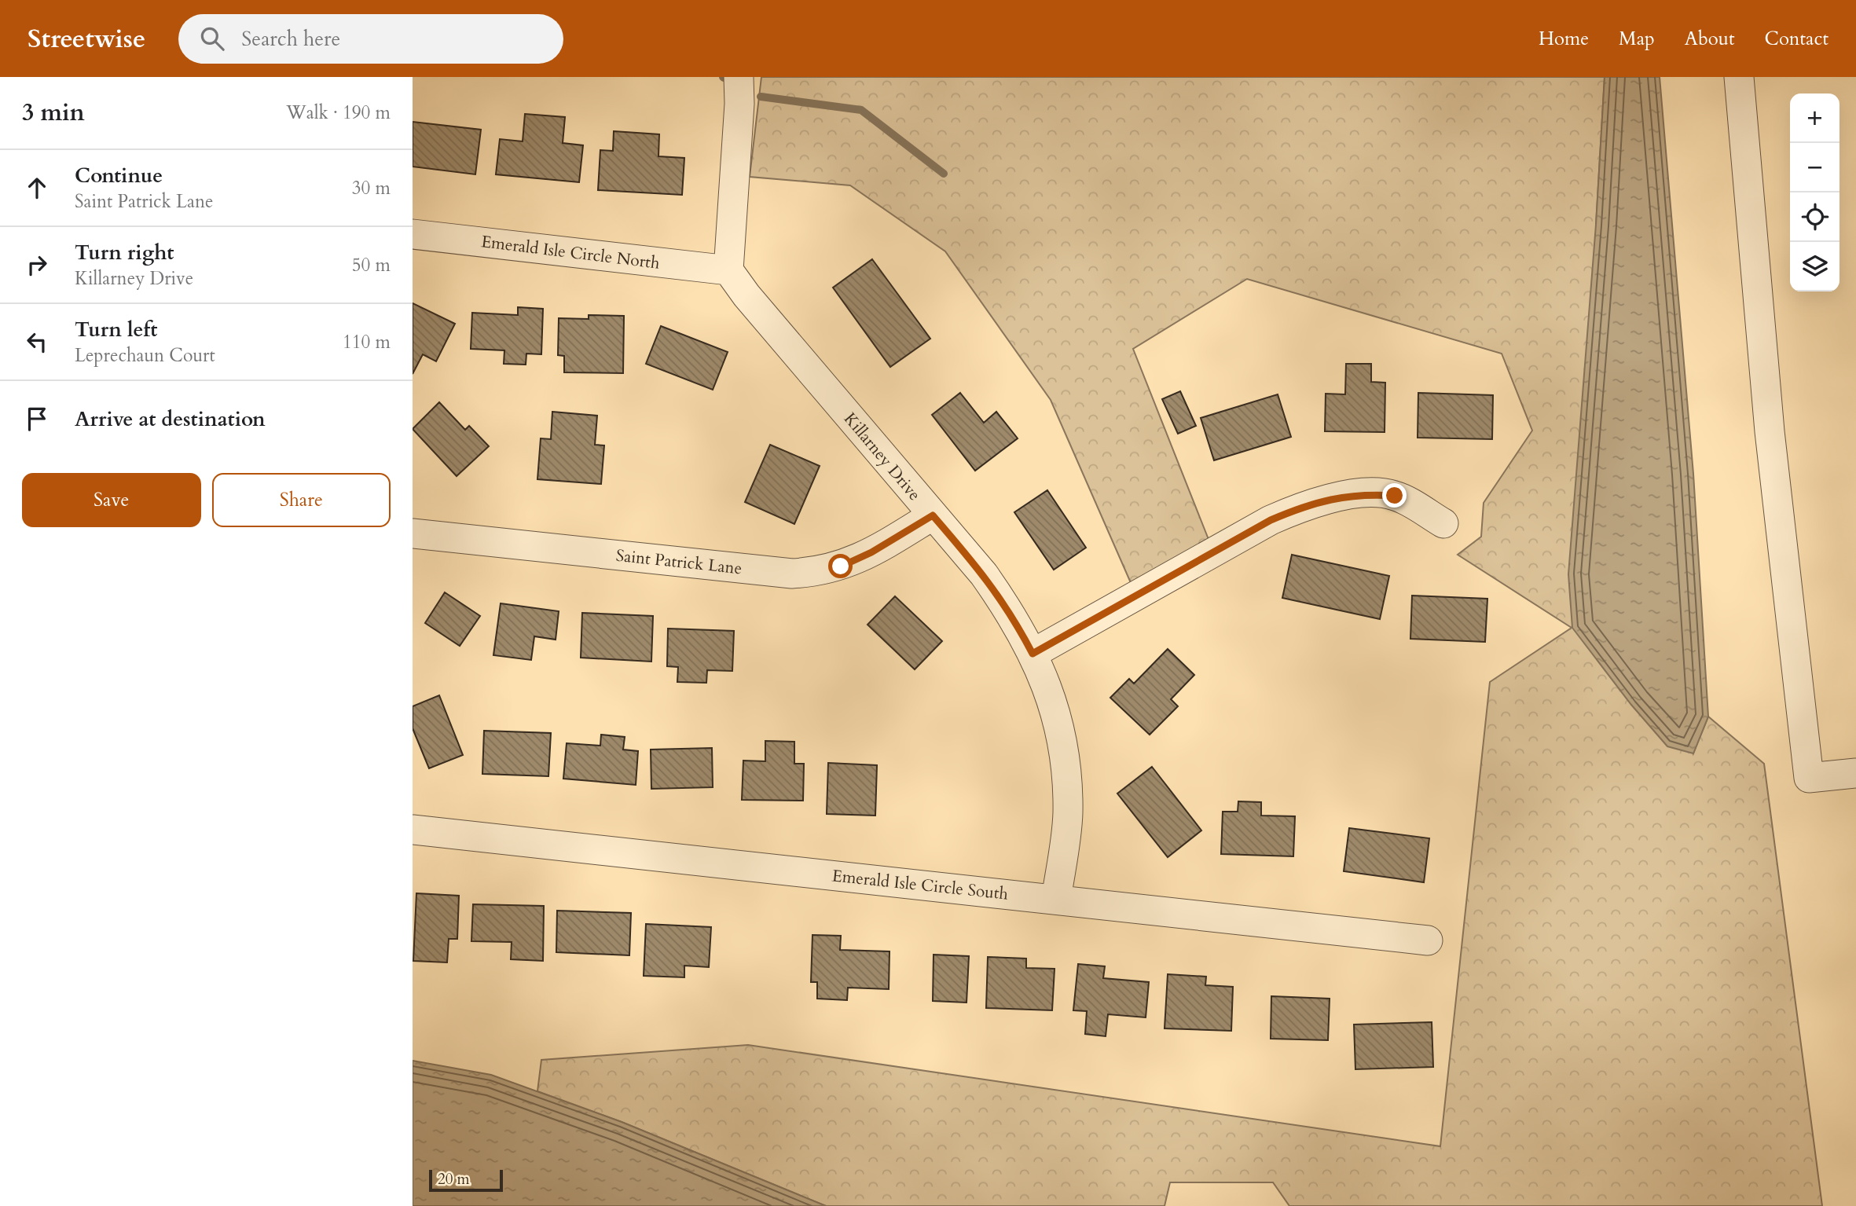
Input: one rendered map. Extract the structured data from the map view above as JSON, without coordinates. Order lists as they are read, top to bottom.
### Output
{
  "streets": {
    "street": [
      "Emerald Isle Circle North",
      "Killarney Drive",
      "Saint Patrick Lane",
      "Emerald Isle Circle South"
    ]
  },
  "crossings": [
    ["Emerald Isle Circle North", "Killarney Drive"],
    ["Killarney Drive", "Saint Patrick Lane"],
    ["Killarney Drive", "Emerald Isle Circle South"]
  ],
  "scale_bar": "20 m",
  "page": {
    "header": "Streetwise",
    "search": "Search here",
    "nav": [
      "Home",
      "Map",
      "About",
      "Contact"
    ],
    "heading": ["3 min", "Walk · 190 m"],
    "map_buttons": ["+", "−"],
    "list": [
      ["Continue", "Saint Patrick Lane", "30 m"],
      ["Turn right", "Killarney Drive", "50 m"],
      ["Turn left", "Leprechaun Court", "110 m"],
      "Arrive at destination"
    ],
    "buttons": ["Save", "Share"],
    "scale": "20 m"
  }
}
